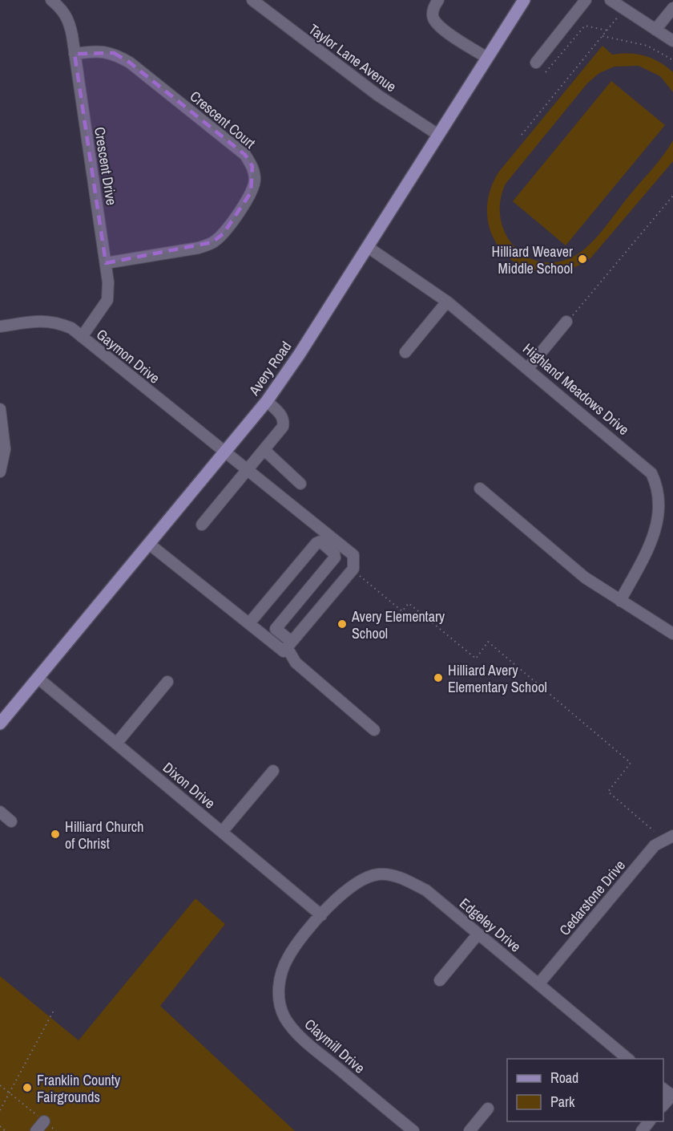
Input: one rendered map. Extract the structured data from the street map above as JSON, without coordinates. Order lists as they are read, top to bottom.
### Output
{
  "streets": {
    "main road": ["Avery Road"],
    "street": [
      "Taylor Lane Avenue",
      "Crescent Court",
      "Crescent Drive",
      "Gaymon Drive",
      "Highland Meadows Drive",
      "Dixon Drive",
      "Cedarstone Drive",
      "Edgeley Drive",
      "Claymill Drive"
    ]
  },
  "crossings": [
    ["Taylor Lane Avenue", "Avery Road"],
    ["Crescent Court", "Crescent Drive"],
    ["Crescent Drive", "Gaymon Drive"],
    ["Gaymon Drive", "Avery Road"],
    ["Avery Road", "Highland Meadows Drive"],
    ["Avery Road", "Dixon Drive"],
    ["Dixon Drive", "Edgeley Drive"],
    ["Dixon Drive", "Claymill Drive"],
    ["Cedarstone Drive", "Edgeley Drive"],
    ["Edgeley Drive", "Claymill Drive"]
  ],
  "places": [
    "Hilliard Weaver Middle School",
    "Avery Elementary School",
    "Hilliard Avery Elementary School",
    "Hilliard Church of Christ",
    "Franklin County Fairgrounds"
  ],
  "legend": ["Road", "Park"]
}
